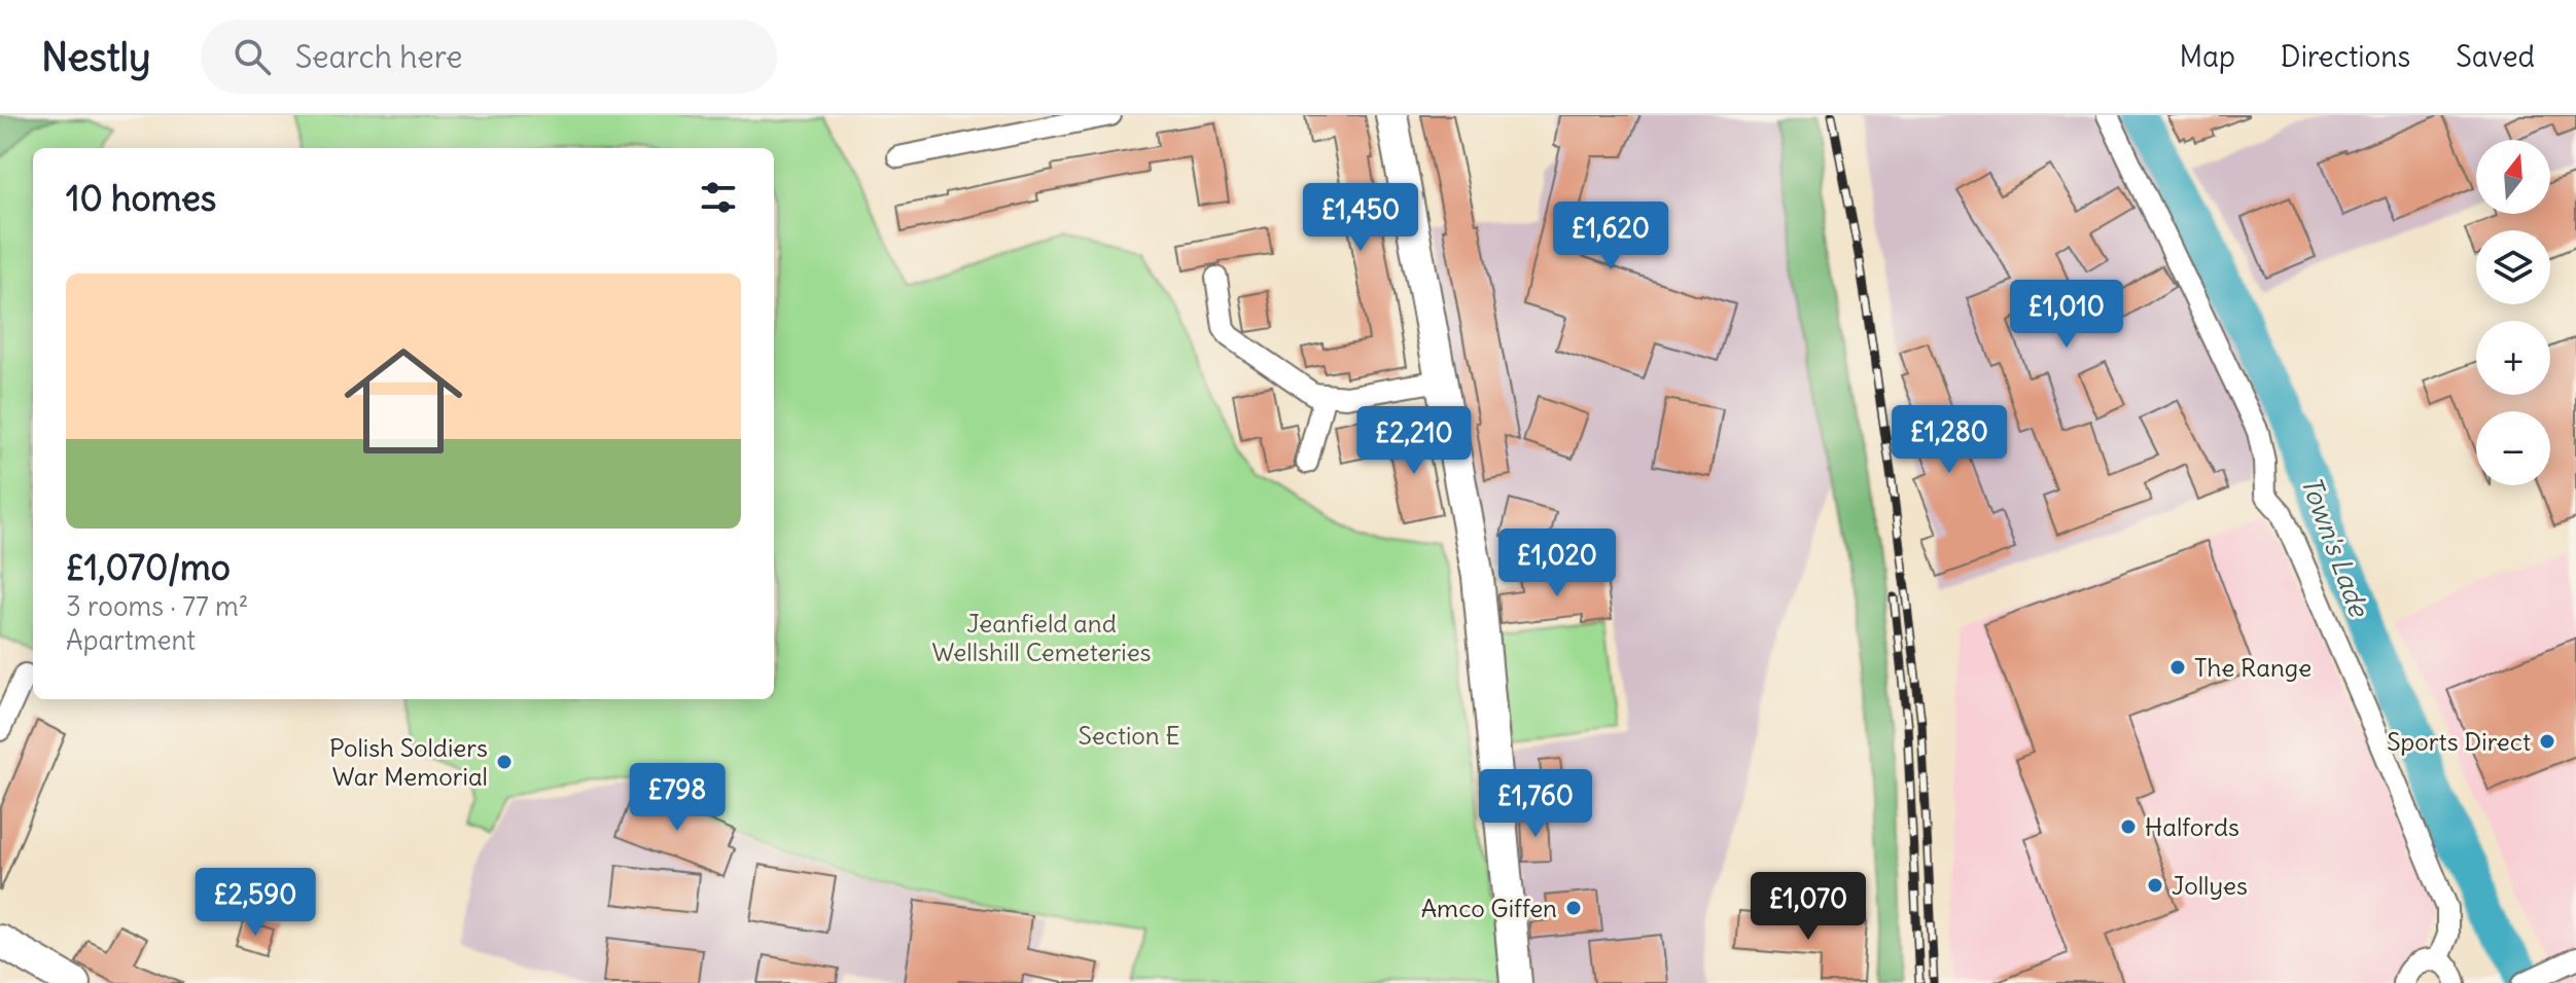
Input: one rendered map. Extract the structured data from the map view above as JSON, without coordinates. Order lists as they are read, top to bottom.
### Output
{
  "water": ["Town's Lade"],
  "parks": ["Jeanfield and Wellshill Cemeteries", "Section E"],
  "places": [
    "The Range",
    "Sports Direct",
    "Polish Soldiers War Memorial",
    "Halfords",
    "Jollyes",
    "Amco Giffen"
  ],
  "north": "top",
  "page": {
    "header": "Nestly",
    "search": "Search here",
    "nav": ["Map", "Directions", "Saved"],
    "map_buttons": ["+", "−"],
    "heading": "10 homes",
    "price": [
      "£1,450",
      "£1,620",
      "£1,010",
      "£1,280",
      "£2,210",
      "£1,020",
      "£798",
      "£1,760",
      "£2,590",
      "£1,070"
    ],
    "list": [
      {
        "name": "£1,070/mo",
        "note": "3 rooms · 77 m² · Apartment"
      }
    ]
  }
}
